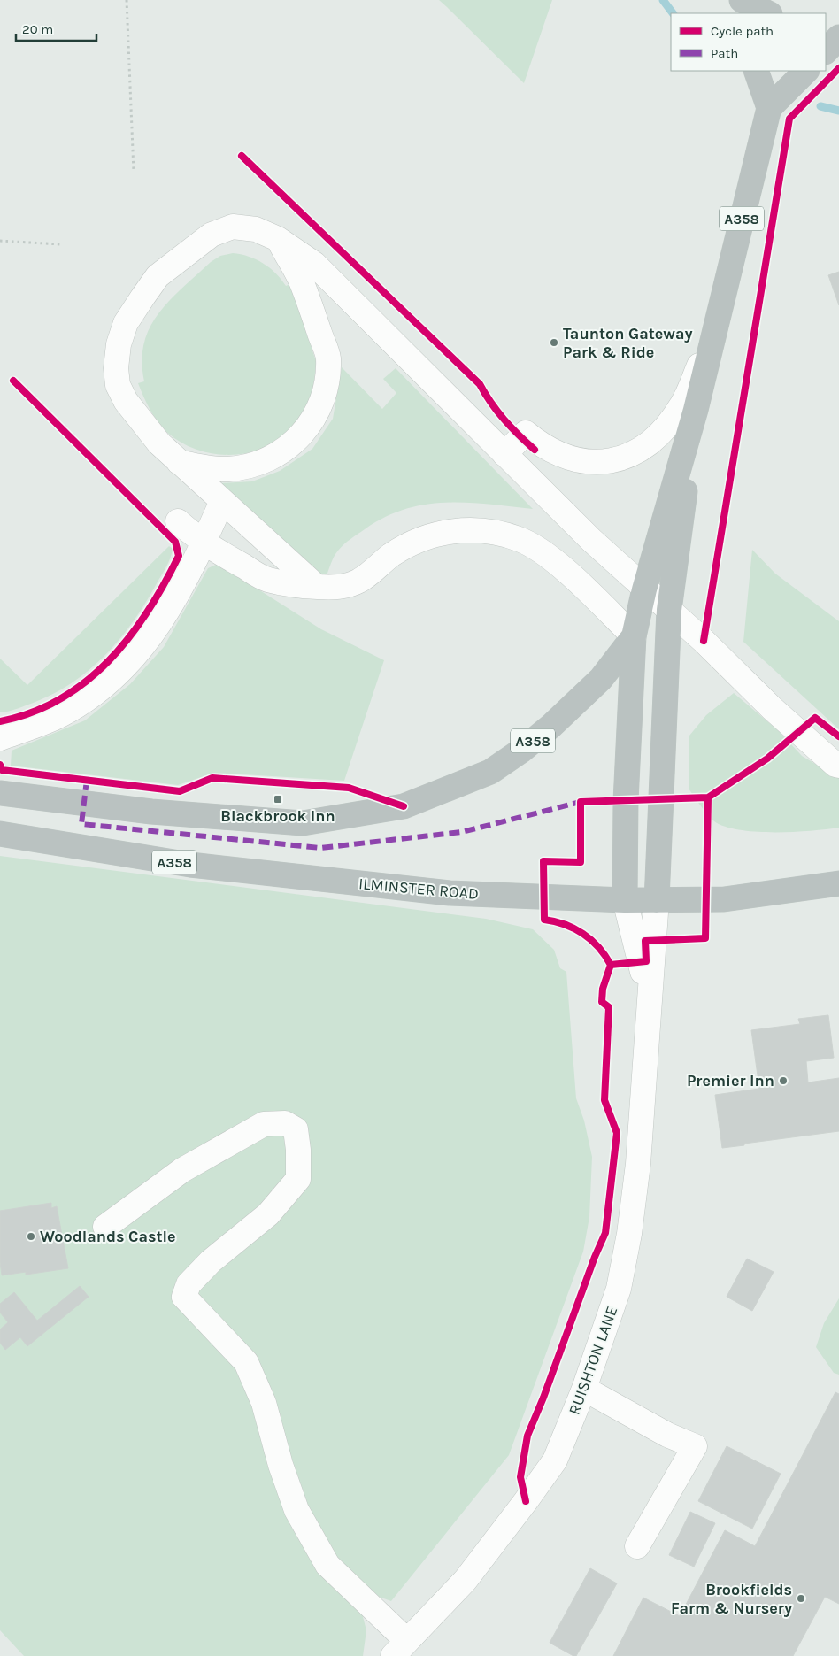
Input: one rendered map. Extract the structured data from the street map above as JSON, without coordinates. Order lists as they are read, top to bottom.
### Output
{
  "streets": {
    "highway": ["A358", "ILMINSTER ROAD"],
    "street": ["RUISHTON LANE"]
  },
  "crossings": [
    ["A358", "ILMINSTER ROAD"],
    ["A358", "RUISHTON LANE"],
    ["ILMINSTER ROAD", "RUISHTON LANE"]
  ],
  "places": {
    "other": [
      "Taunton Gateway Park & Ride",
      "Premier Inn",
      "Woodlands Castle",
      "Brookfields Farm & Nursery"
    ],
    "transit": ["Blackbrook Inn"]
  },
  "legend": ["Cycle path", "Path"],
  "scale_bar": "20 m"
}
